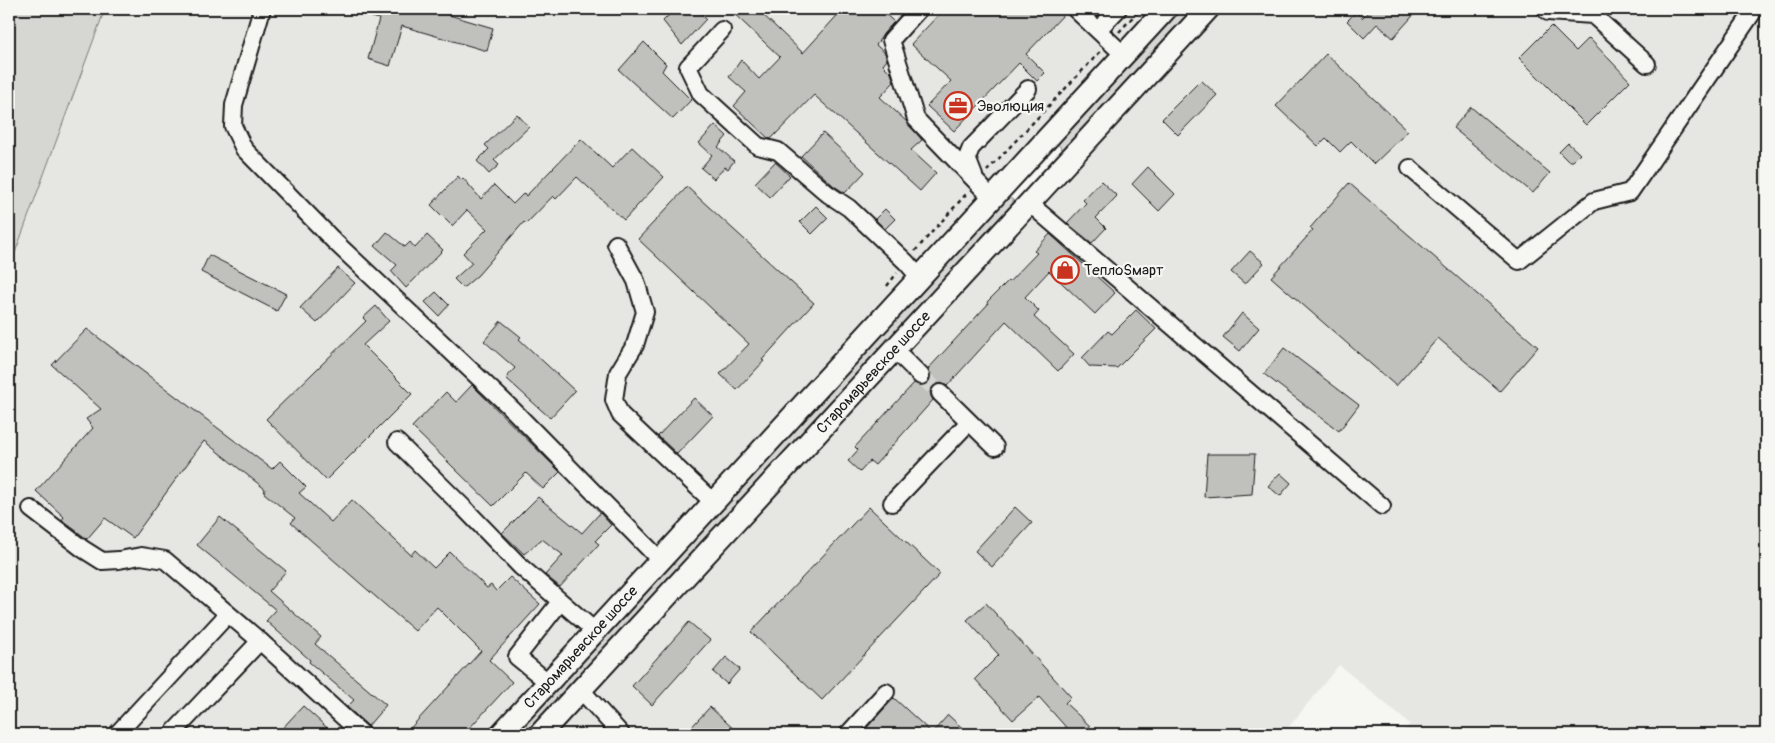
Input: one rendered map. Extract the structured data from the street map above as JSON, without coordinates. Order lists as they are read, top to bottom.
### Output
{
  "streets": {
    "main road": ["Старомарьевское шоссе"]
  },
  "places": {
    "office": ["Эволюция"],
    "shop": ["ТеплоSмарт"]
  }
}
